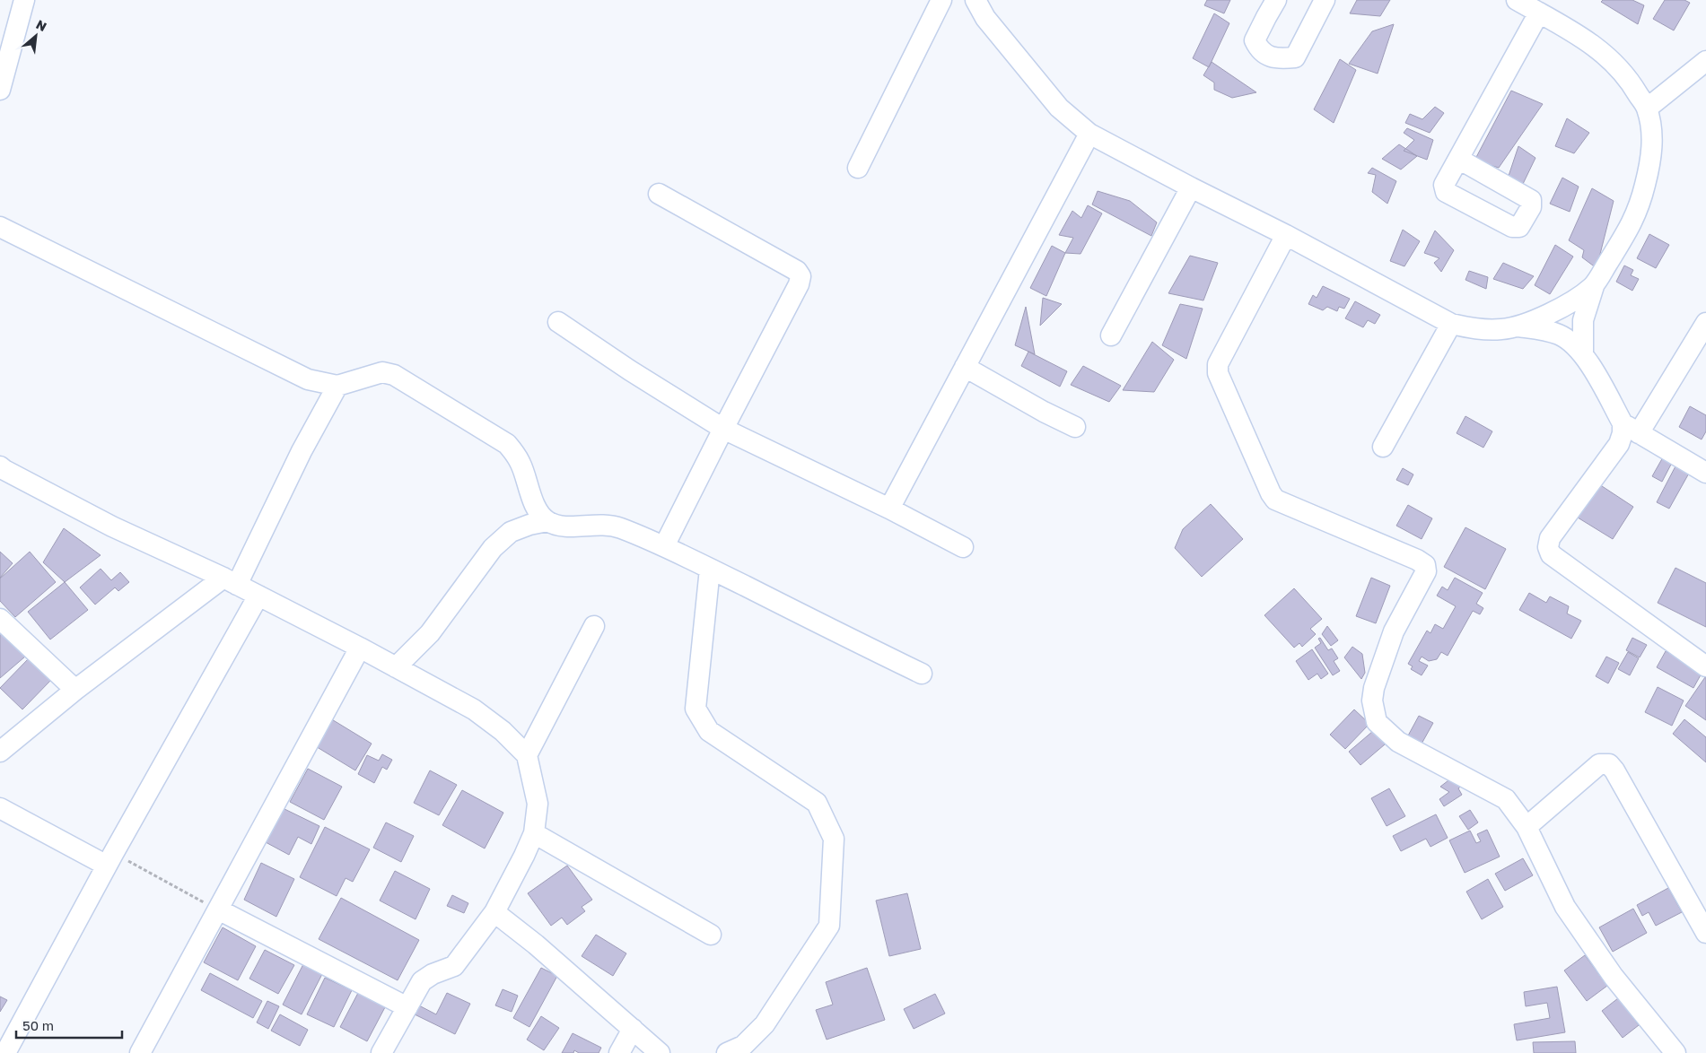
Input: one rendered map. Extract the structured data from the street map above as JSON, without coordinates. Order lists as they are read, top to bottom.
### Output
{
  "scale_bar": "50 m",
  "north": "top right"
}
